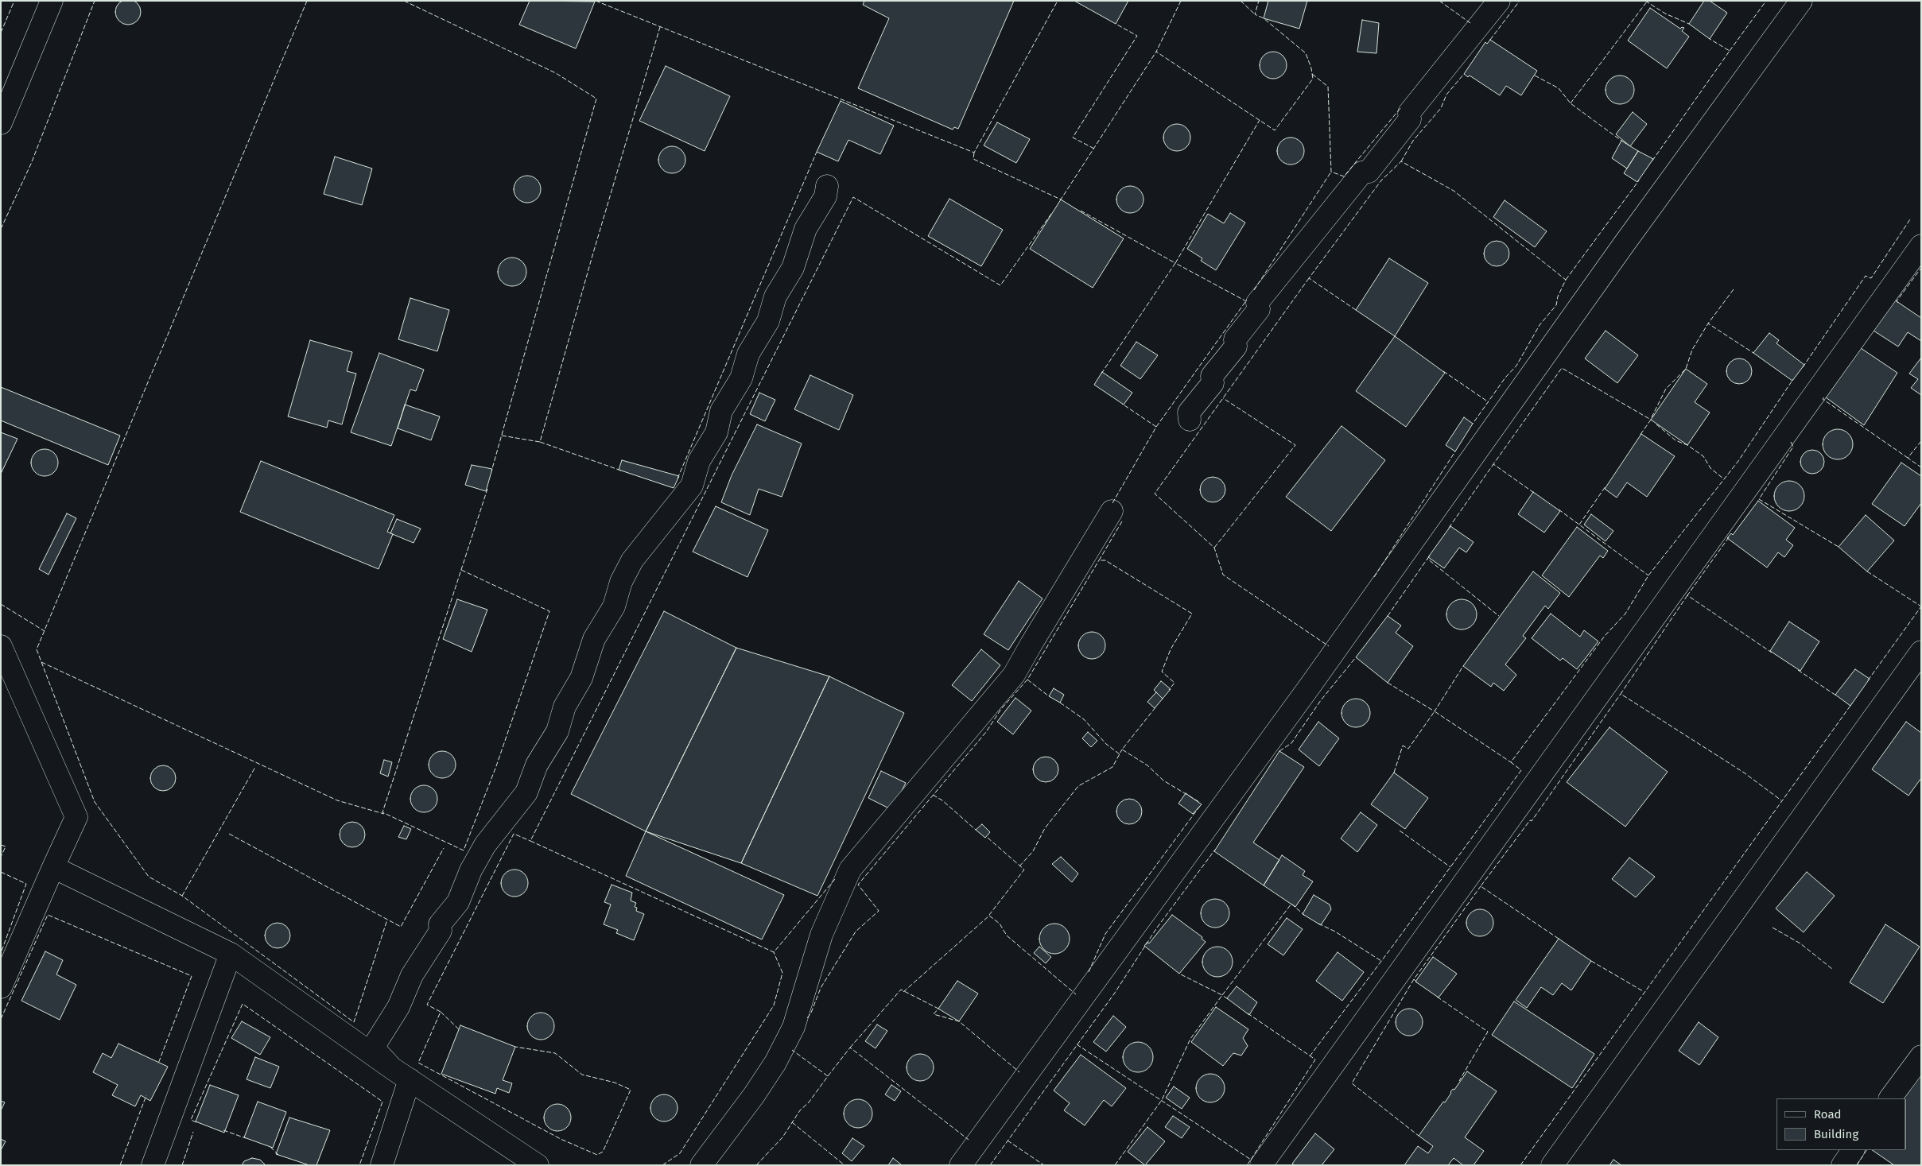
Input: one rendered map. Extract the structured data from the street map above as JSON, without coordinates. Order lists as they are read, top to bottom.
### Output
{
  "legend": ["Road", "Building"]
}
